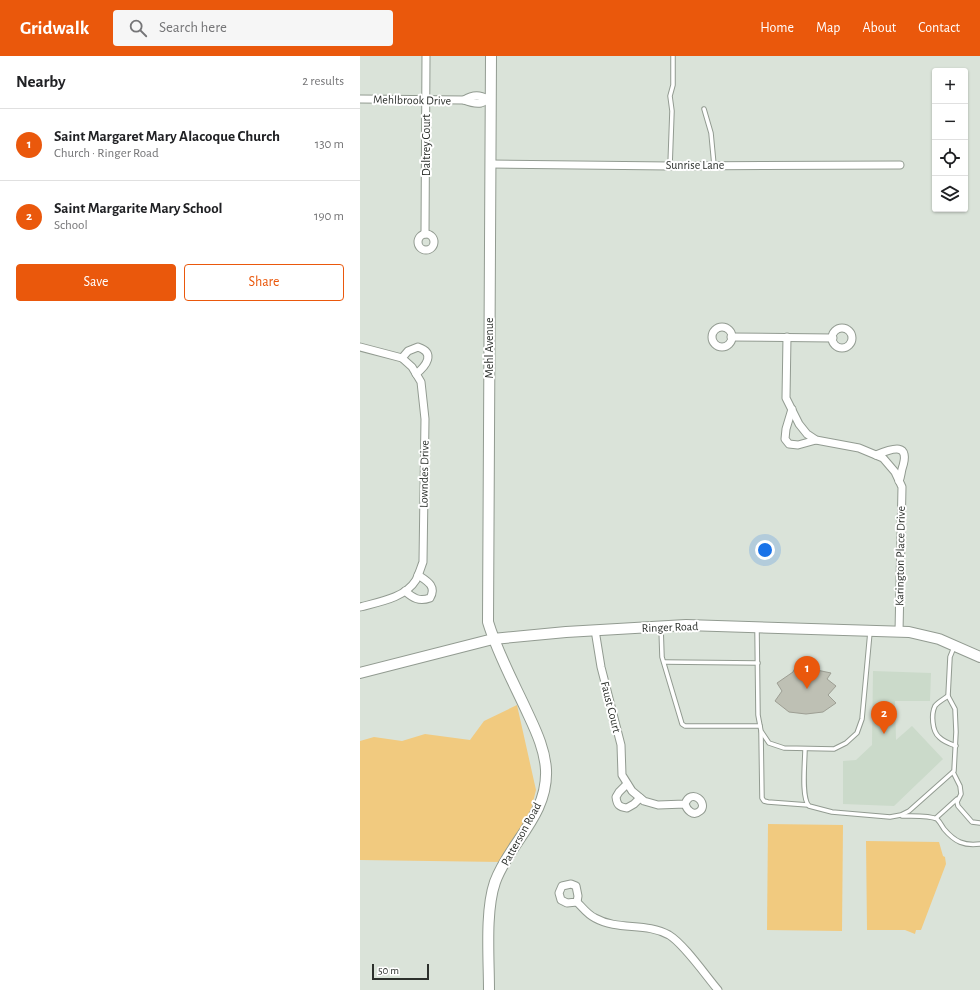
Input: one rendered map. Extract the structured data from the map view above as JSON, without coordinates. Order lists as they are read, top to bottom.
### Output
{
  "streets": {
    "street": [
      "Mehlbrook Drive",
      "Daltrey Court",
      "Sunrise Lane",
      "Mehl Avenue",
      "Lowndes Drive",
      "Karington Place Drive",
      "Ringer Road",
      "Faust Court",
      "Patterson Road"
    ]
  },
  "crossings": [
    ["Mehlbrook Drive", "Daltrey Court"],
    ["Mehlbrook Drive", "Mehl Avenue"],
    ["Sunrise Lane", "Mehl Avenue"],
    ["Mehl Avenue", "Ringer Road"],
    ["Mehl Avenue", "Patterson Road"],
    ["Karington Place Drive", "Ringer Road"],
    ["Ringer Road", "Faust Court"],
    ["Ringer Road", "Patterson Road"]
  ],
  "scale_bar": "50 m",
  "page": {
    "header": "Gridwalk",
    "search": "Search here",
    "nav": [
      "Home",
      "Map",
      "About",
      "Contact"
    ],
    "heading": ["Nearby", "2 results"],
    "map_buttons": ["+", "−"],
    "list": [
      {
        "mark": "1",
        "name": "Saint Margaret Mary Alacoque Church",
        "note": "Church · Ringer Road",
        "value": "130 m"
      },
      {
        "mark": "2",
        "name": "Saint Margarite Mary School",
        "note": "School",
        "value": "190 m"
      }
    ],
    "buttons": ["Save", "Share"],
    "pins": ["1", "2"],
    "scale": "50 m"
  }
}
